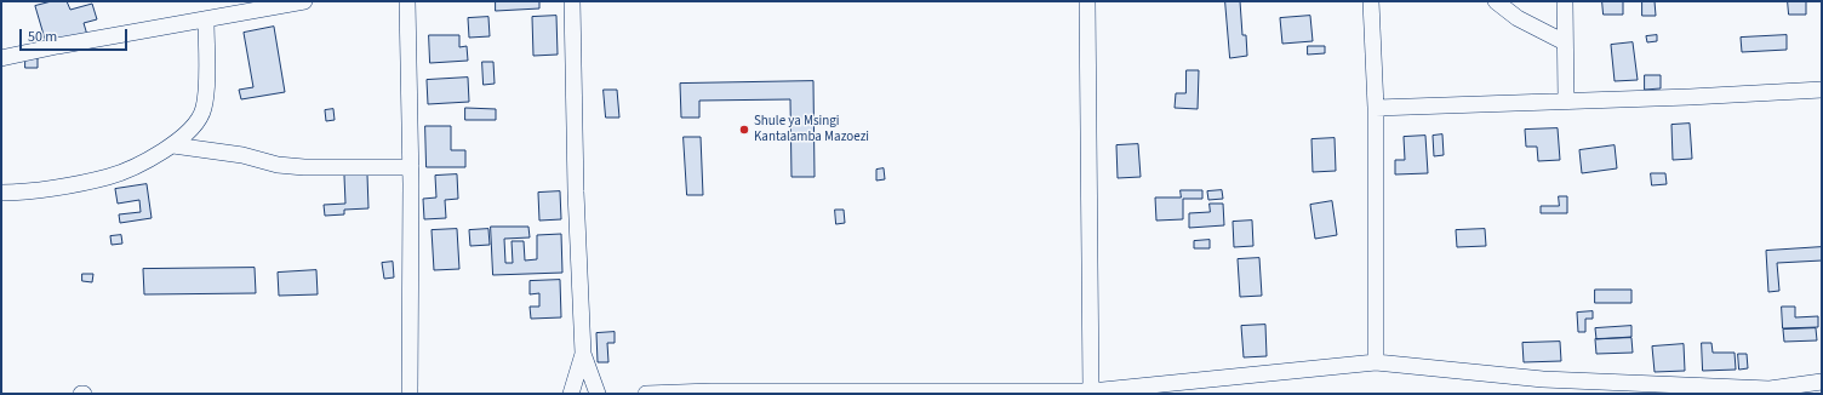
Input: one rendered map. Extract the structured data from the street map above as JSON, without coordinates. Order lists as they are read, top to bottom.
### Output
{
  "places": ["Shule ya Msingi Kantalamba Mazoezi"],
  "scale_bar": "50 m"
}
